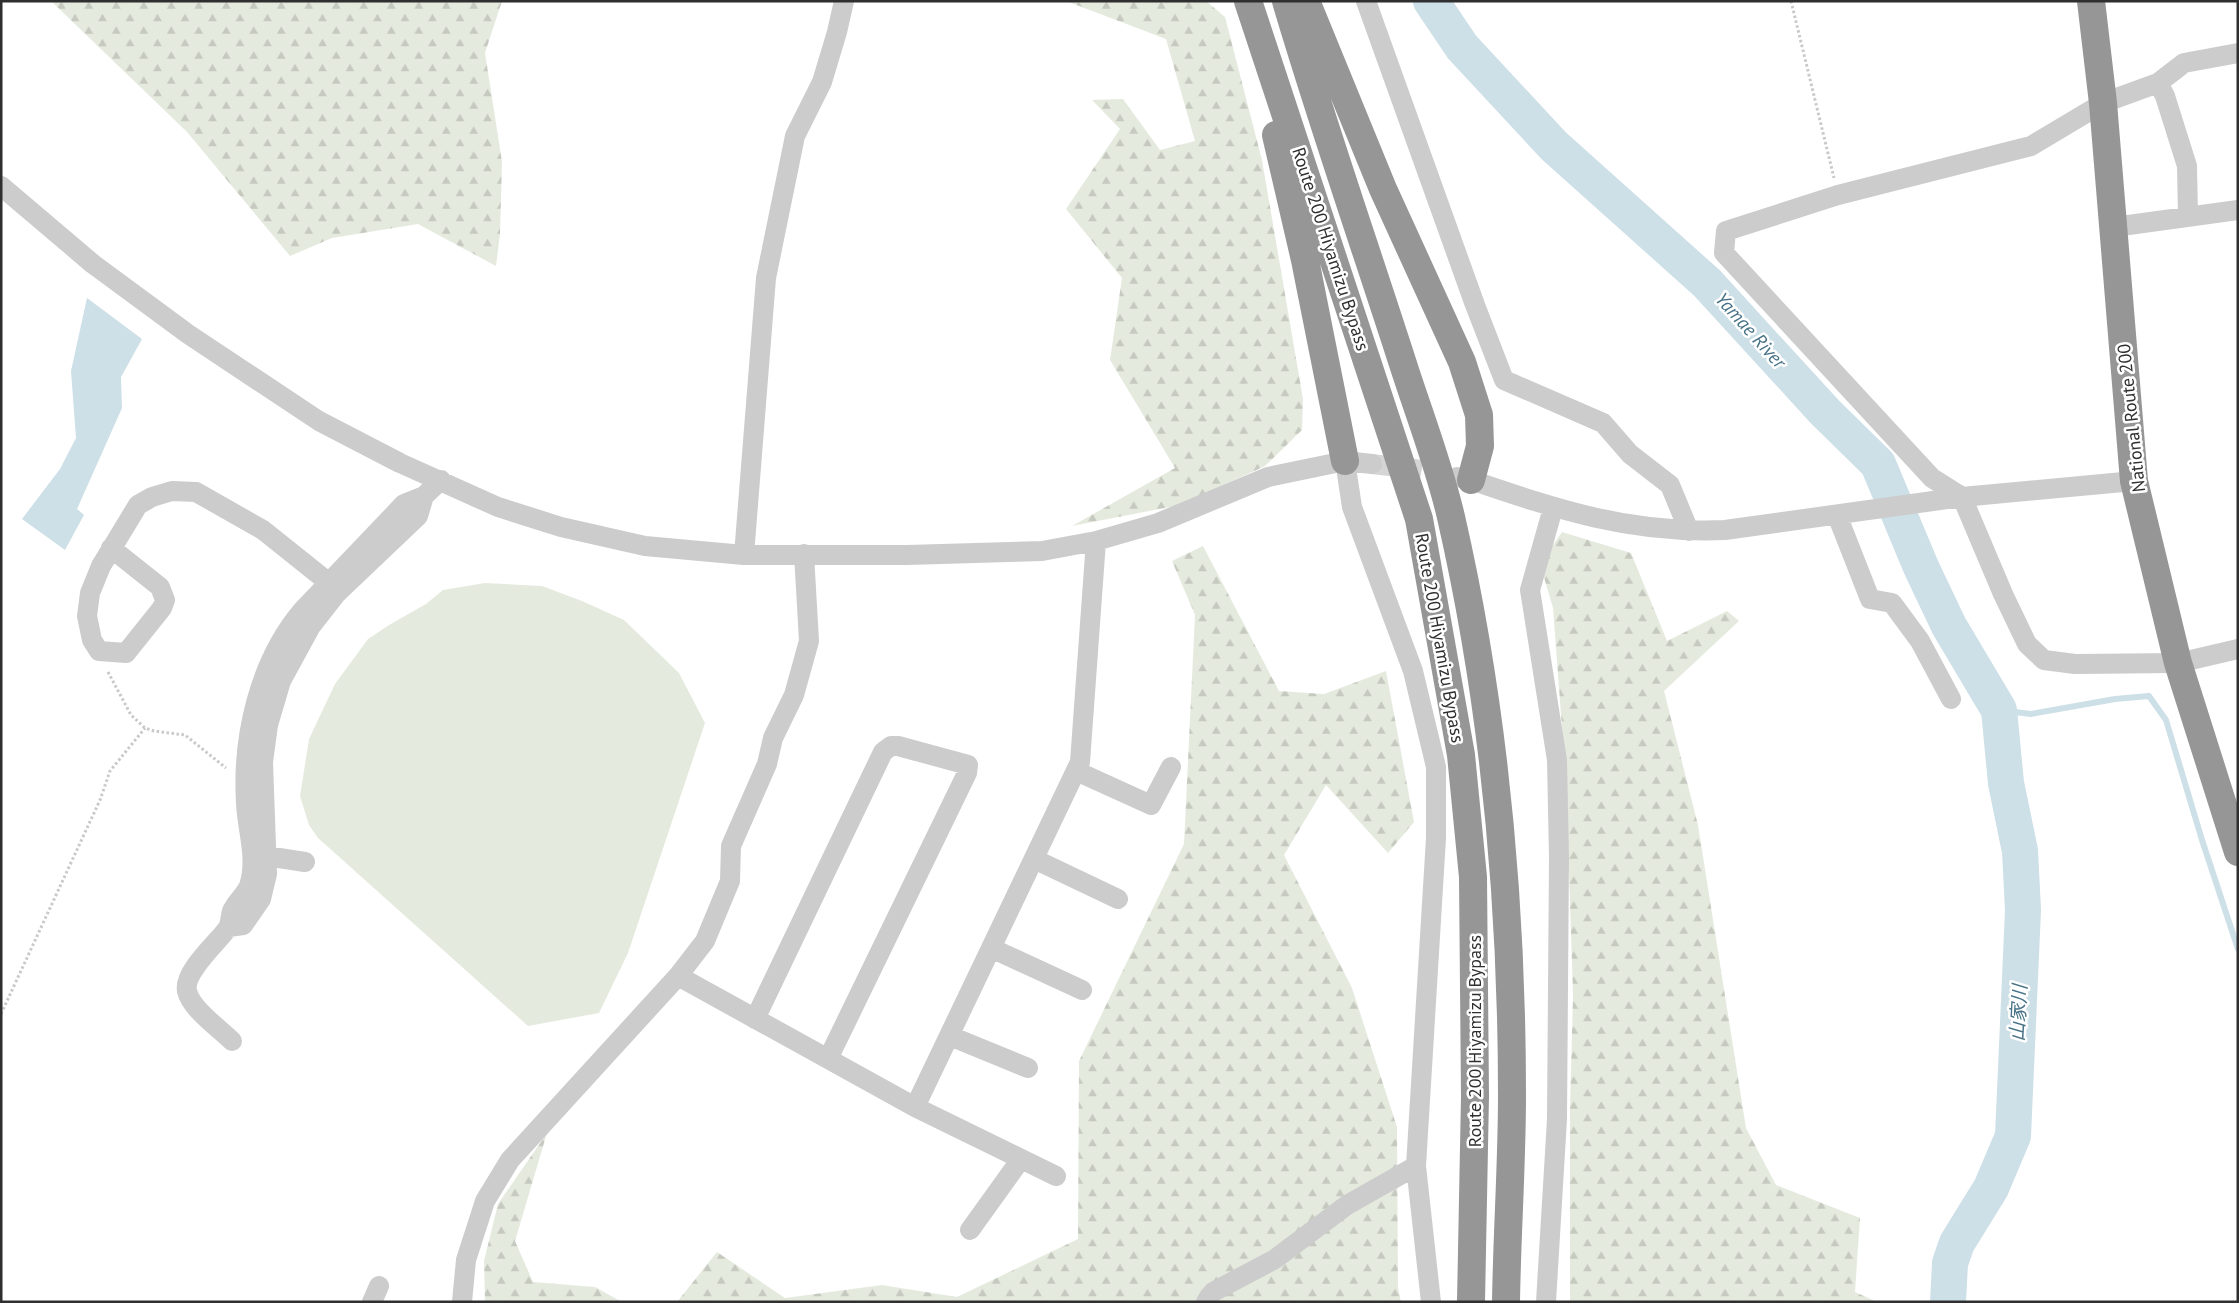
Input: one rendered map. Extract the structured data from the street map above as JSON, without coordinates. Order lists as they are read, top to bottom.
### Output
{
  "streets": {
    "highway": ["Route 200 Hiyamizu Bypass", "National Route 200"]
  },
  "water": ["Yamae River", "山家川"]
}
